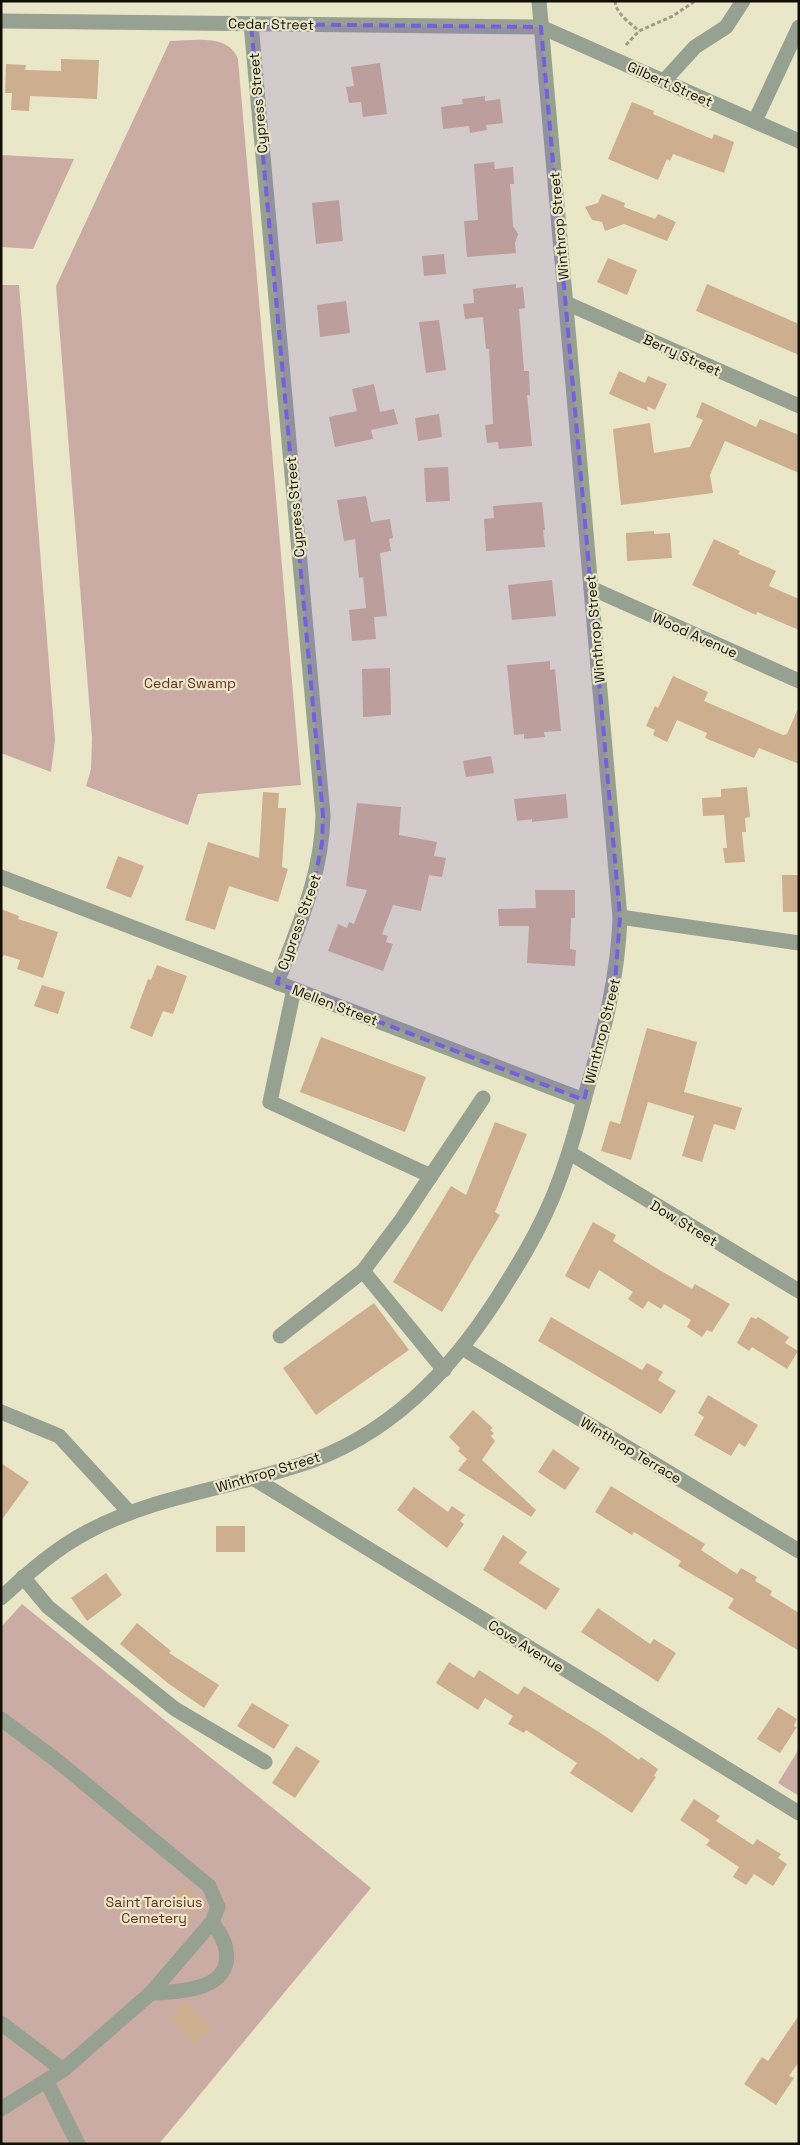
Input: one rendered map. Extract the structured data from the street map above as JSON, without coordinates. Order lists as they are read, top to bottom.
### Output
{
  "streets": {
    "street": [
      "Cedar Street",
      "Gilbert Street",
      "Cypress Street",
      "Winthrop Street",
      "Berry Street",
      "Wood Avenue",
      "Mellen Street",
      "Dow Street",
      "Winthrop Terrace",
      "Cove Avenue"
    ]
  },
  "crossings": [
    ["Cedar Street", "Gilbert Street"],
    ["Cedar Street", "Cypress Street"],
    ["Cedar Street", "Winthrop Street"],
    ["Gilbert Street", "Winthrop Street"],
    ["Cypress Street", "Mellen Street"],
    ["Winthrop Street", "Berry Street"],
    ["Winthrop Street", "Wood Avenue"],
    ["Winthrop Street", "Mellen Street"],
    ["Winthrop Street", "Dow Street"],
    ["Winthrop Street", "Winthrop Terrace"],
    ["Winthrop Street", "Cove Avenue"]
  ],
  "parks": ["Cedar Swamp", "Saint Tarcisius Cemetery"]
}
